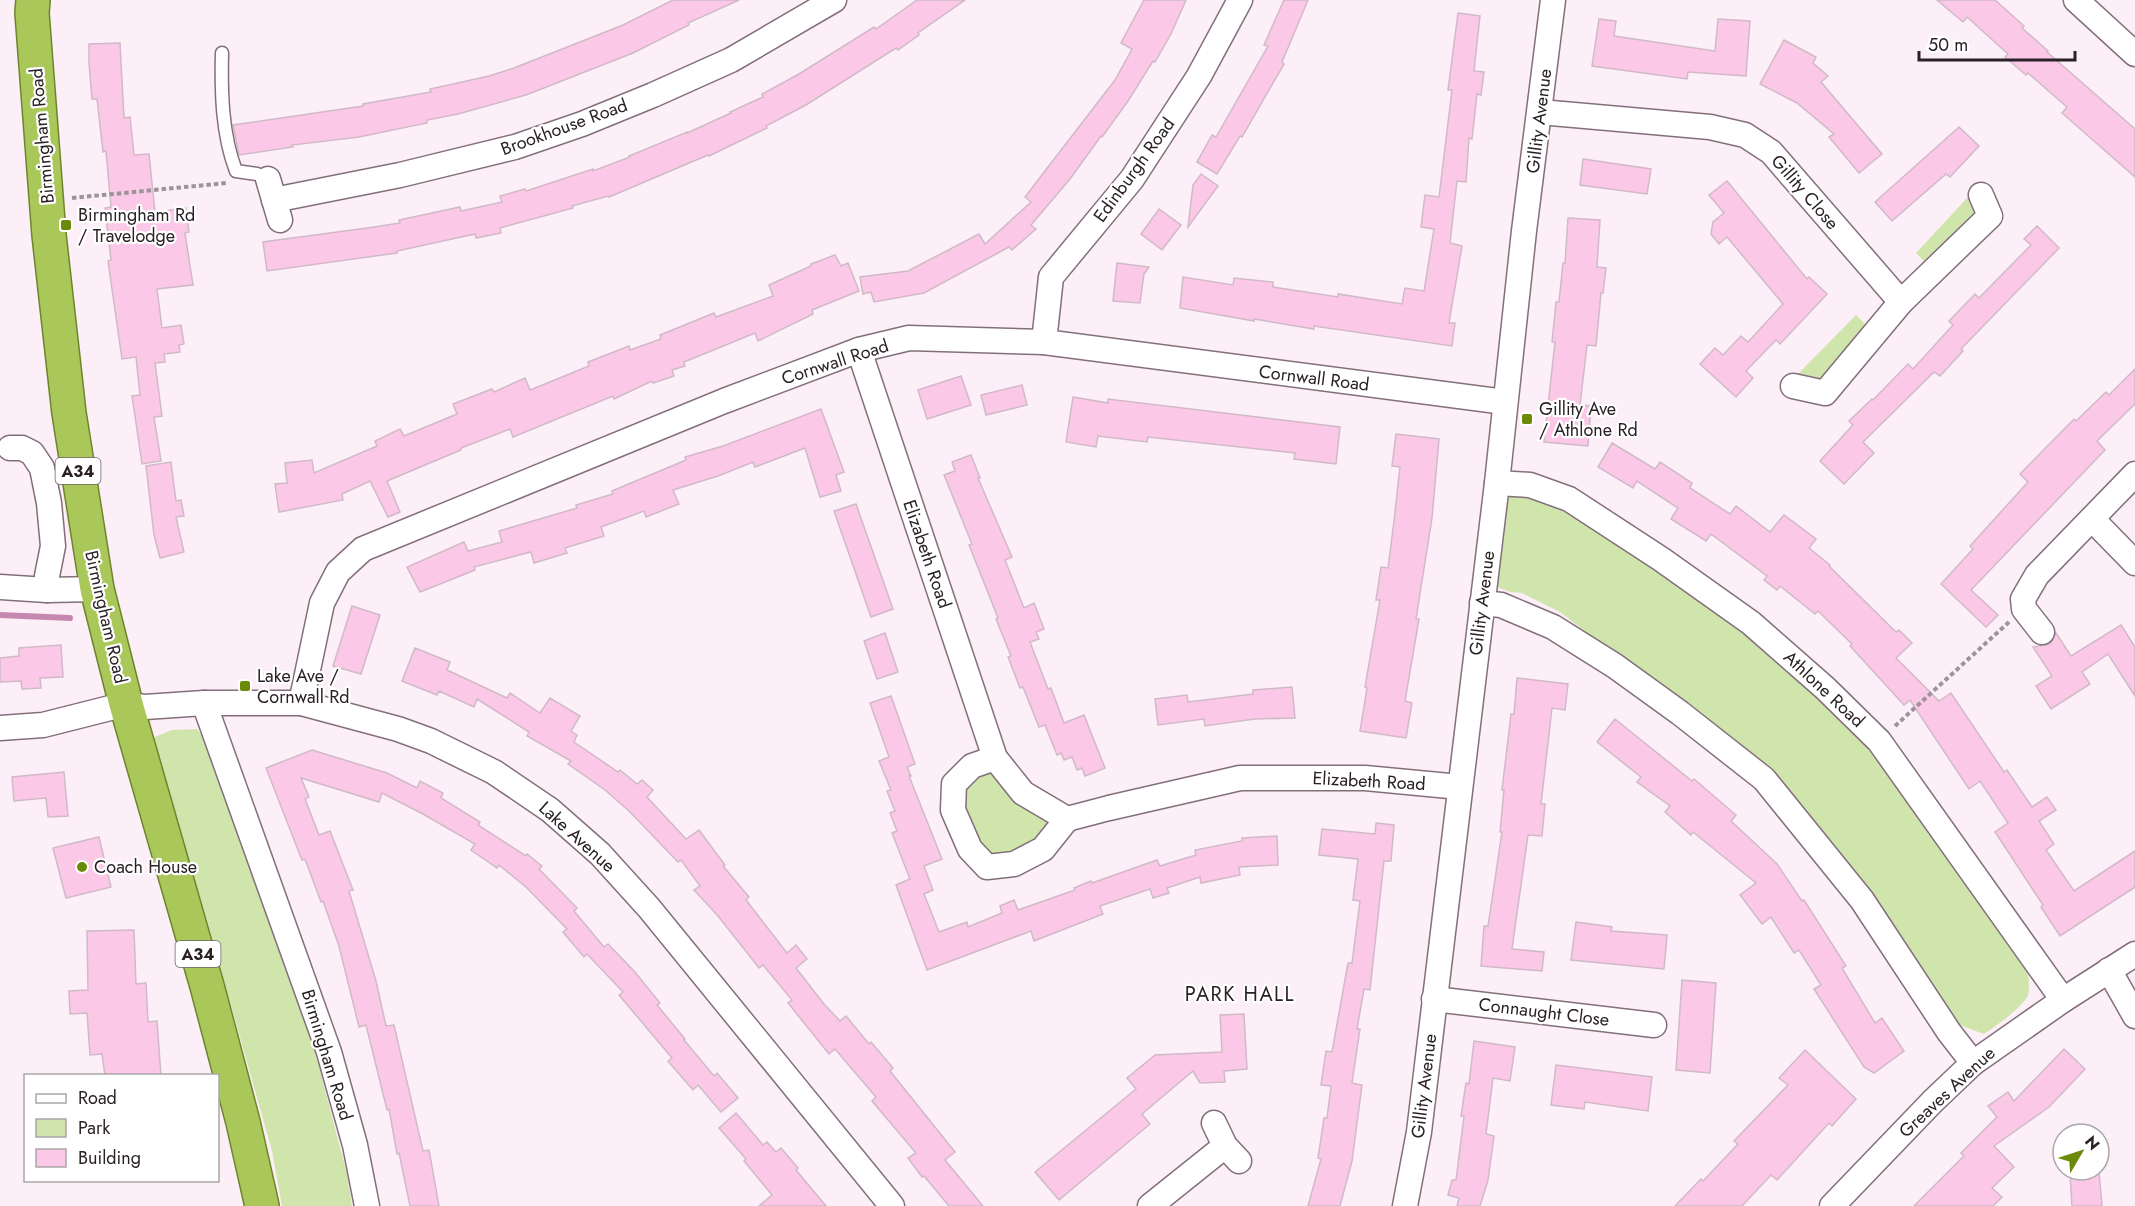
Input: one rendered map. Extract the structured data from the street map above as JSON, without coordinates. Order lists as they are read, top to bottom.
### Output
{
  "streets": {
    "highway": ["Birmingham Road", "A34"],
    "street": [
      "Gillity Avenue",
      "Brookhouse Road",
      "Edinburgh Road",
      "Gillity Close",
      "Cornwall Road",
      "Elizabeth Road",
      "Athlone Road",
      "Lake Avenue",
      "Connaught Close",
      "Greaves Avenue"
    ]
  },
  "crossings": [
    ["Gillity Avenue", "Gillity Close"],
    ["Gillity Avenue", "Cornwall Road"],
    ["Gillity Avenue", "Elizabeth Road"],
    ["Gillity Avenue", "Athlone Road"],
    ["Gillity Avenue", "Connaught Close"],
    ["Birmingham Road", "Lake Avenue"],
    ["Edinburgh Road", "Cornwall Road"],
    ["Cornwall Road", "Elizabeth Road"],
    ["Cornwall Road", "Lake Avenue"],
    ["Athlone Road", "Greaves Avenue"]
  ],
  "districts": ["PARK HALL"],
  "places": {
    "transit": ["Birmingham Rd / Travelodge", "Gillity Ave / Athlone Rd", "Lake Ave / Cornwall Rd"],
    "other": ["Coach House"]
  },
  "legend": ["Road", "Park", "Building"],
  "scale_bar": "50 m",
  "north": "top right"
}
